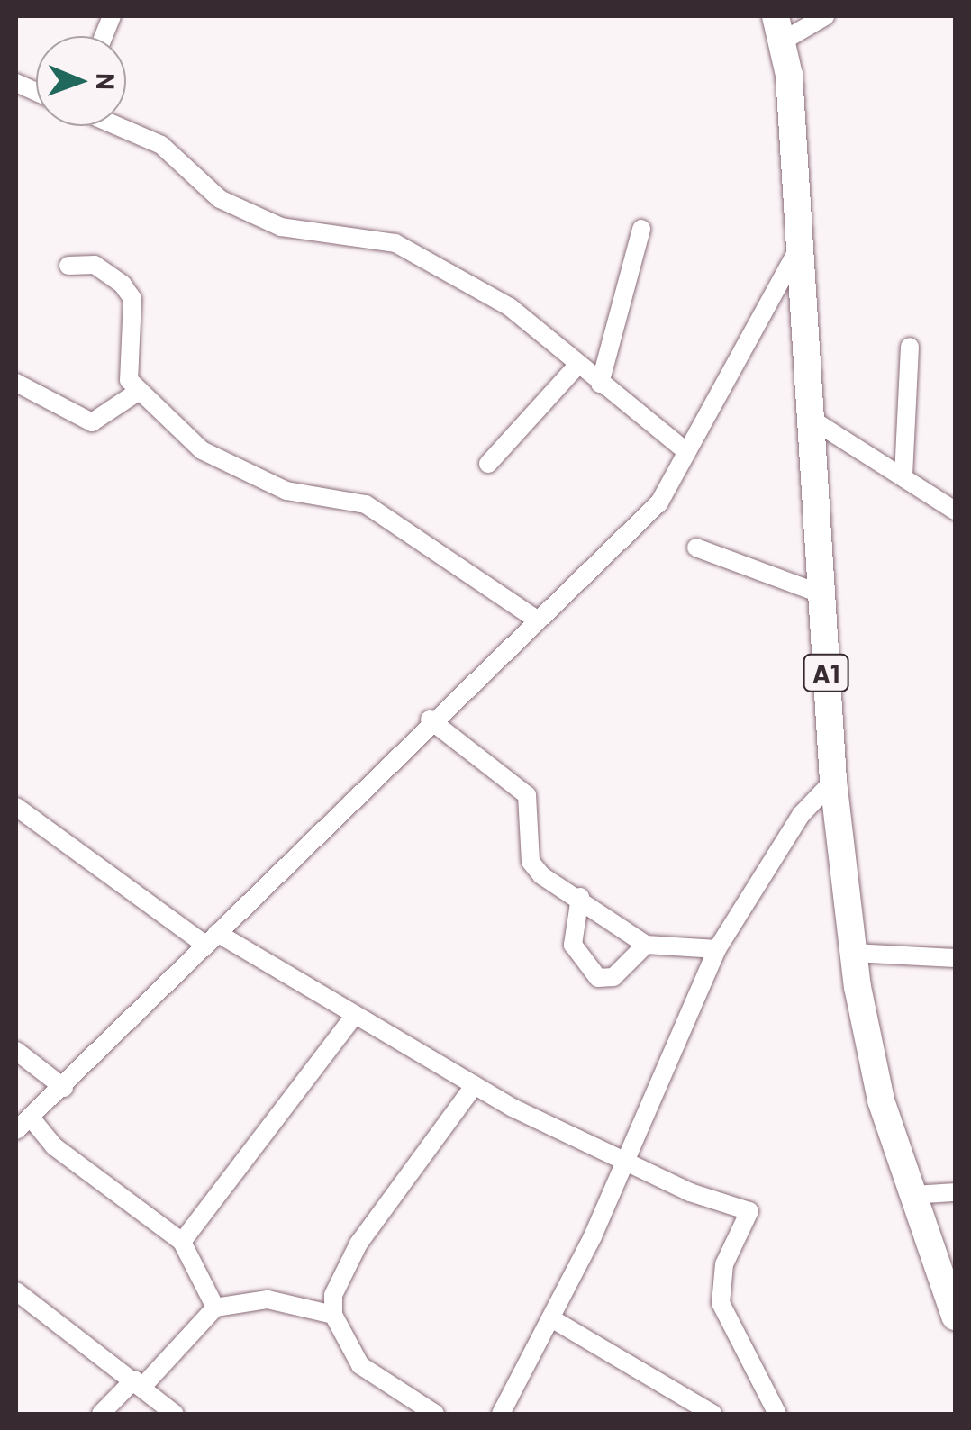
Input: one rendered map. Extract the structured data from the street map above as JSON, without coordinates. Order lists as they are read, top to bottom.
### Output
{
  "streets": {
    "highway": ["A1"]
  },
  "north": "right"
}
